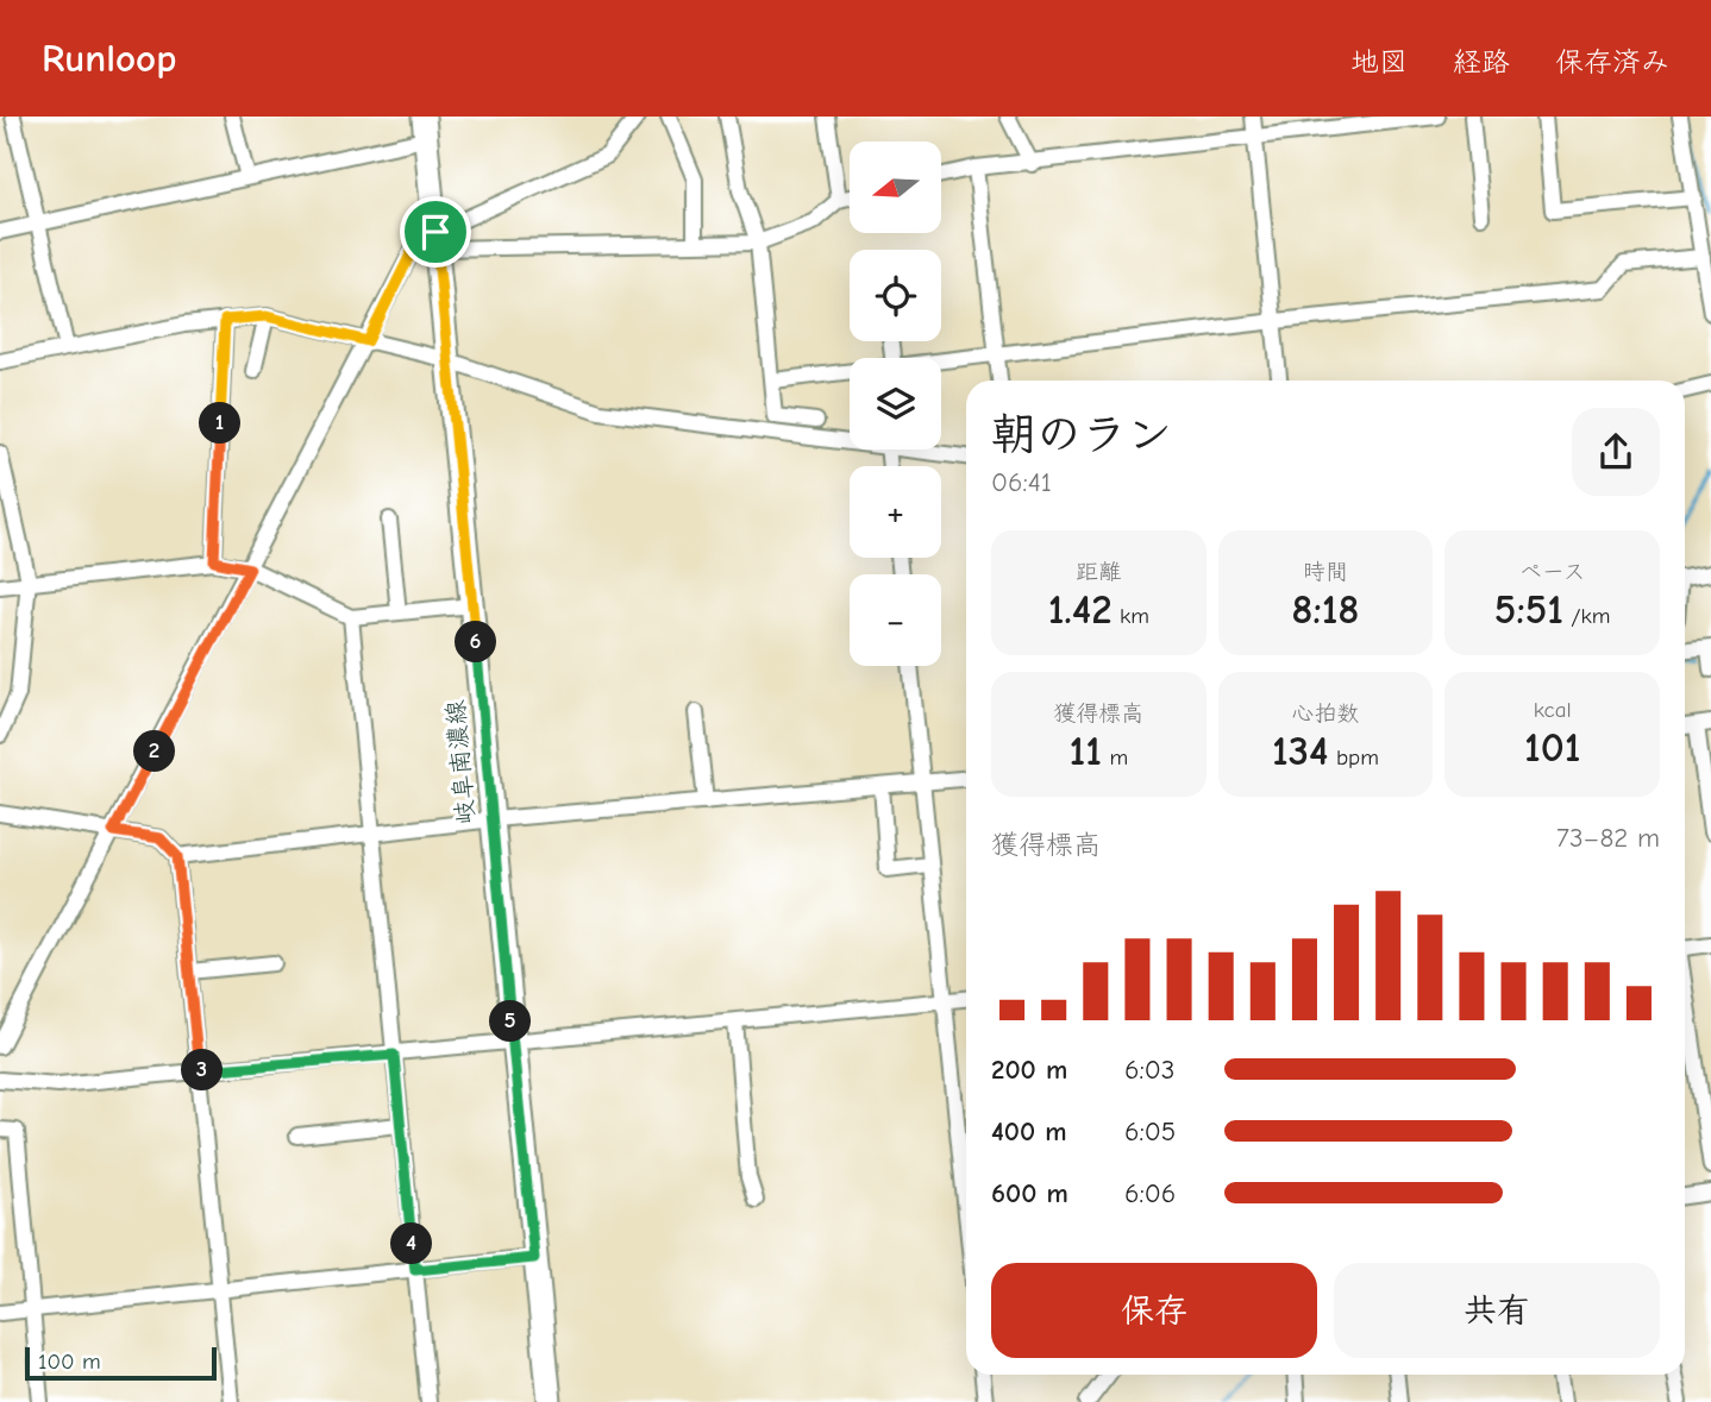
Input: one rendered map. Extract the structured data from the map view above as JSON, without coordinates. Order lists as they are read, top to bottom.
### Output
{
  "streets": {
    "main road": ["岐阜南濃線"]
  },
  "scale_bar": "100 m",
  "north": "left",
  "page": {
    "header": "Runloop",
    "nav": ["地図", "経路", "保存済み"],
    "map_buttons": ["+", "−"],
    "heading": ["朝のラン", "06:41"],
    "pins": [
      "1",
      "6",
      "2",
      "5",
      "3",
      "4"
    ],
    "stats": [
      ["距離", "1.42 km"],
      ["時間", "8:18"],
      ["ペース", "5:51 /km"],
      ["獲得標高", "11 m"],
      ["心拍数", "134 bpm"],
      ["kcal", "101"]
    ],
    "chart": ["獲得標高", "73–82 m"],
    "list": [
      {
        "name": "200 m",
        "note": "6:03"
      },
      {
        "name": "400 m",
        "note": "6:05"
      },
      {
        "name": "600 m",
        "note": "6:06"
      }
    ],
    "buttons": ["保存", "共有"],
    "scale": "100 m"
  }
}
